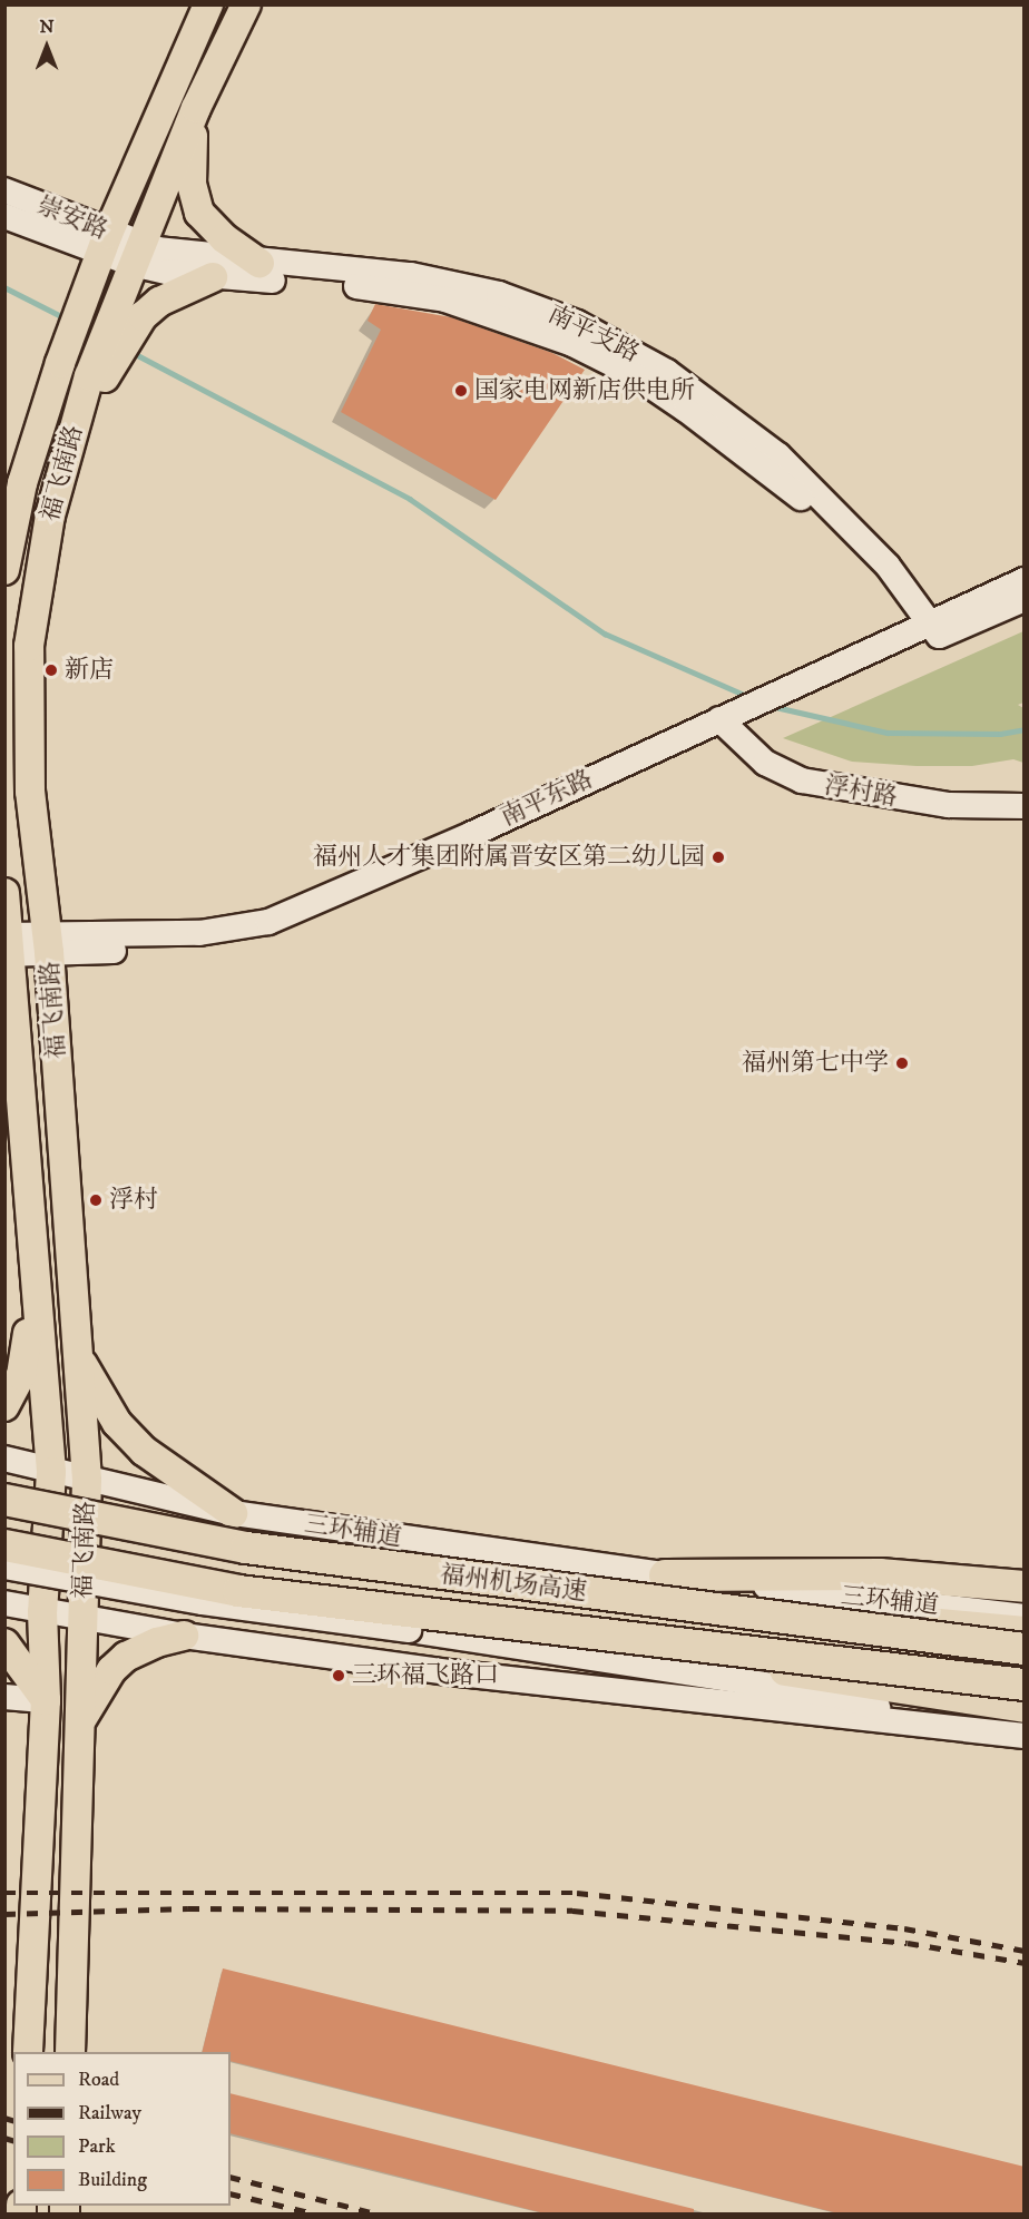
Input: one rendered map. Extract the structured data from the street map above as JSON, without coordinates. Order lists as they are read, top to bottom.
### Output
{
  "streets": {
    "highway": ["福州机场高速"],
    "main road": [
      "崇安路",
      "南平支路",
      "福飞南路",
      "浮村路",
      "南平东路",
      "三环辅道"
    ]
  },
  "crossings": [
    ["崇安路", "南平支路"],
    ["崇安路", "福飞南路"],
    ["南平支路", "福飞南路"],
    ["南平支路", "南平东路"],
    ["福飞南路", "南平东路"],
    ["福飞南路", "三环辅道"],
    ["浮村路", "南平东路"]
  ],
  "places": [
    "国家电网新店供电所",
    "新店",
    "福州人才集团附属晋安区第二幼儿园",
    "福州第七中学",
    "浮村",
    "三环福飞路口"
  ],
  "legend": [
    "Road",
    "Railway",
    "Park",
    "Building"
  ],
  "north": "top"
}
